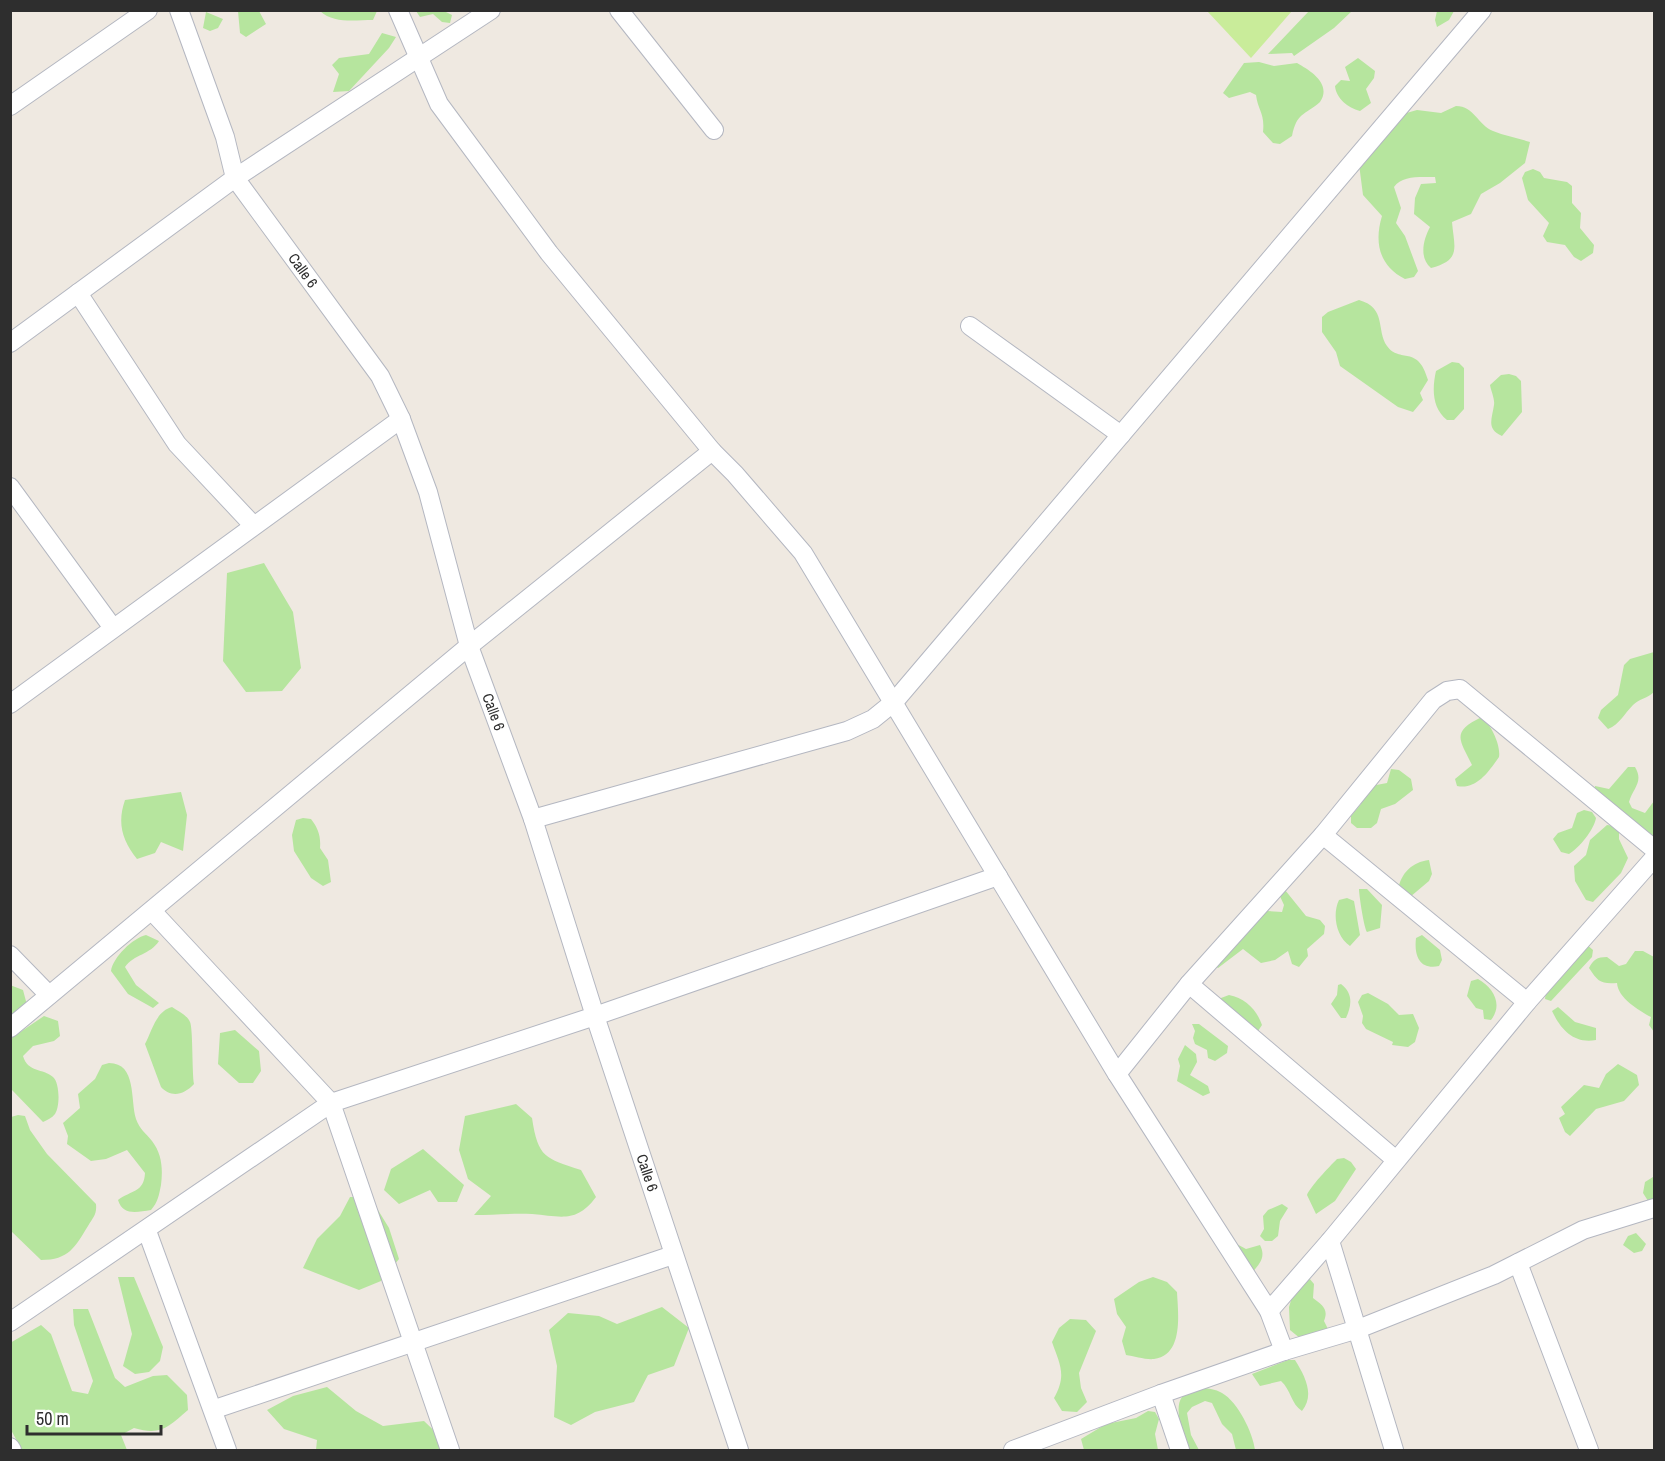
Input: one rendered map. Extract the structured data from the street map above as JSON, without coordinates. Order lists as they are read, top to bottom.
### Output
{
  "streets": {
    "street": ["Calle 6"]
  },
  "scale_bar": "50 m"
}
